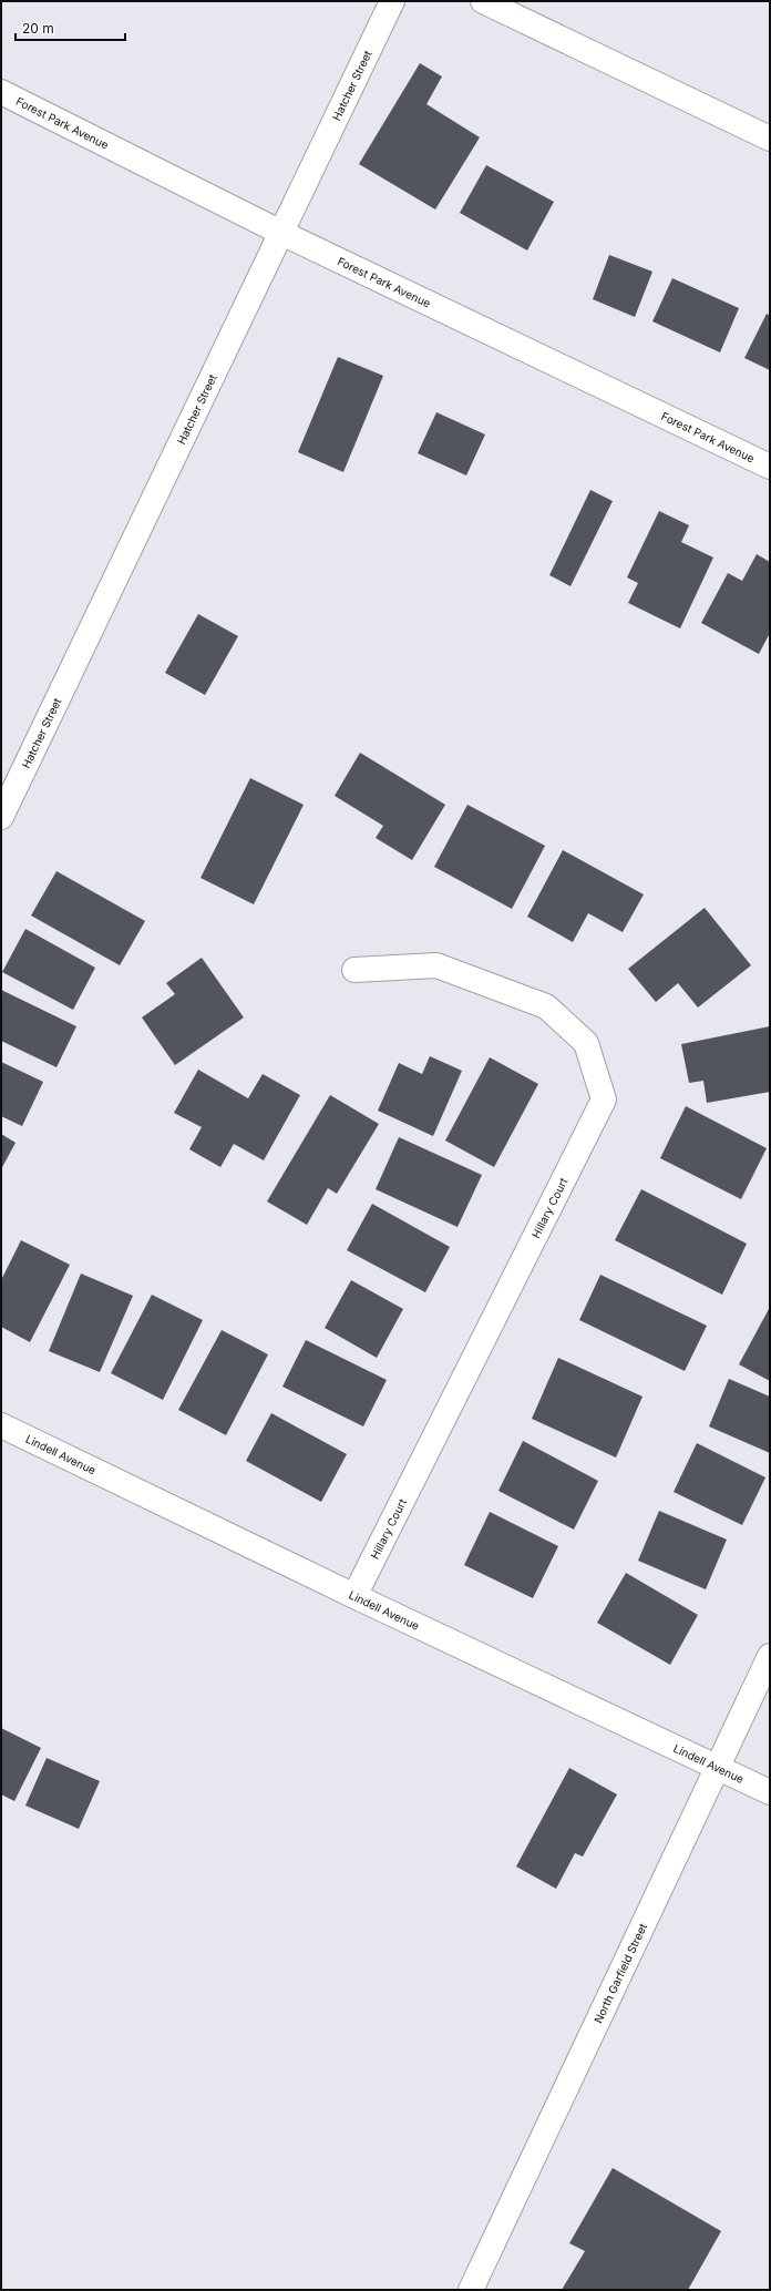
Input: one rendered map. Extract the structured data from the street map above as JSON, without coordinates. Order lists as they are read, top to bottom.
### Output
{
  "streets": {
    "street": [
      "Hatcher Street",
      "Forest Park Avenue",
      "Hillary Court",
      "Lindell Avenue",
      "North Garfield Street"
    ]
  },
  "crossings": [
    ["Hatcher Street", "Forest Park Avenue"],
    ["Hillary Court", "Lindell Avenue"],
    ["Lindell Avenue", "North Garfield Street"]
  ],
  "scale_bar": "20 m"
}
